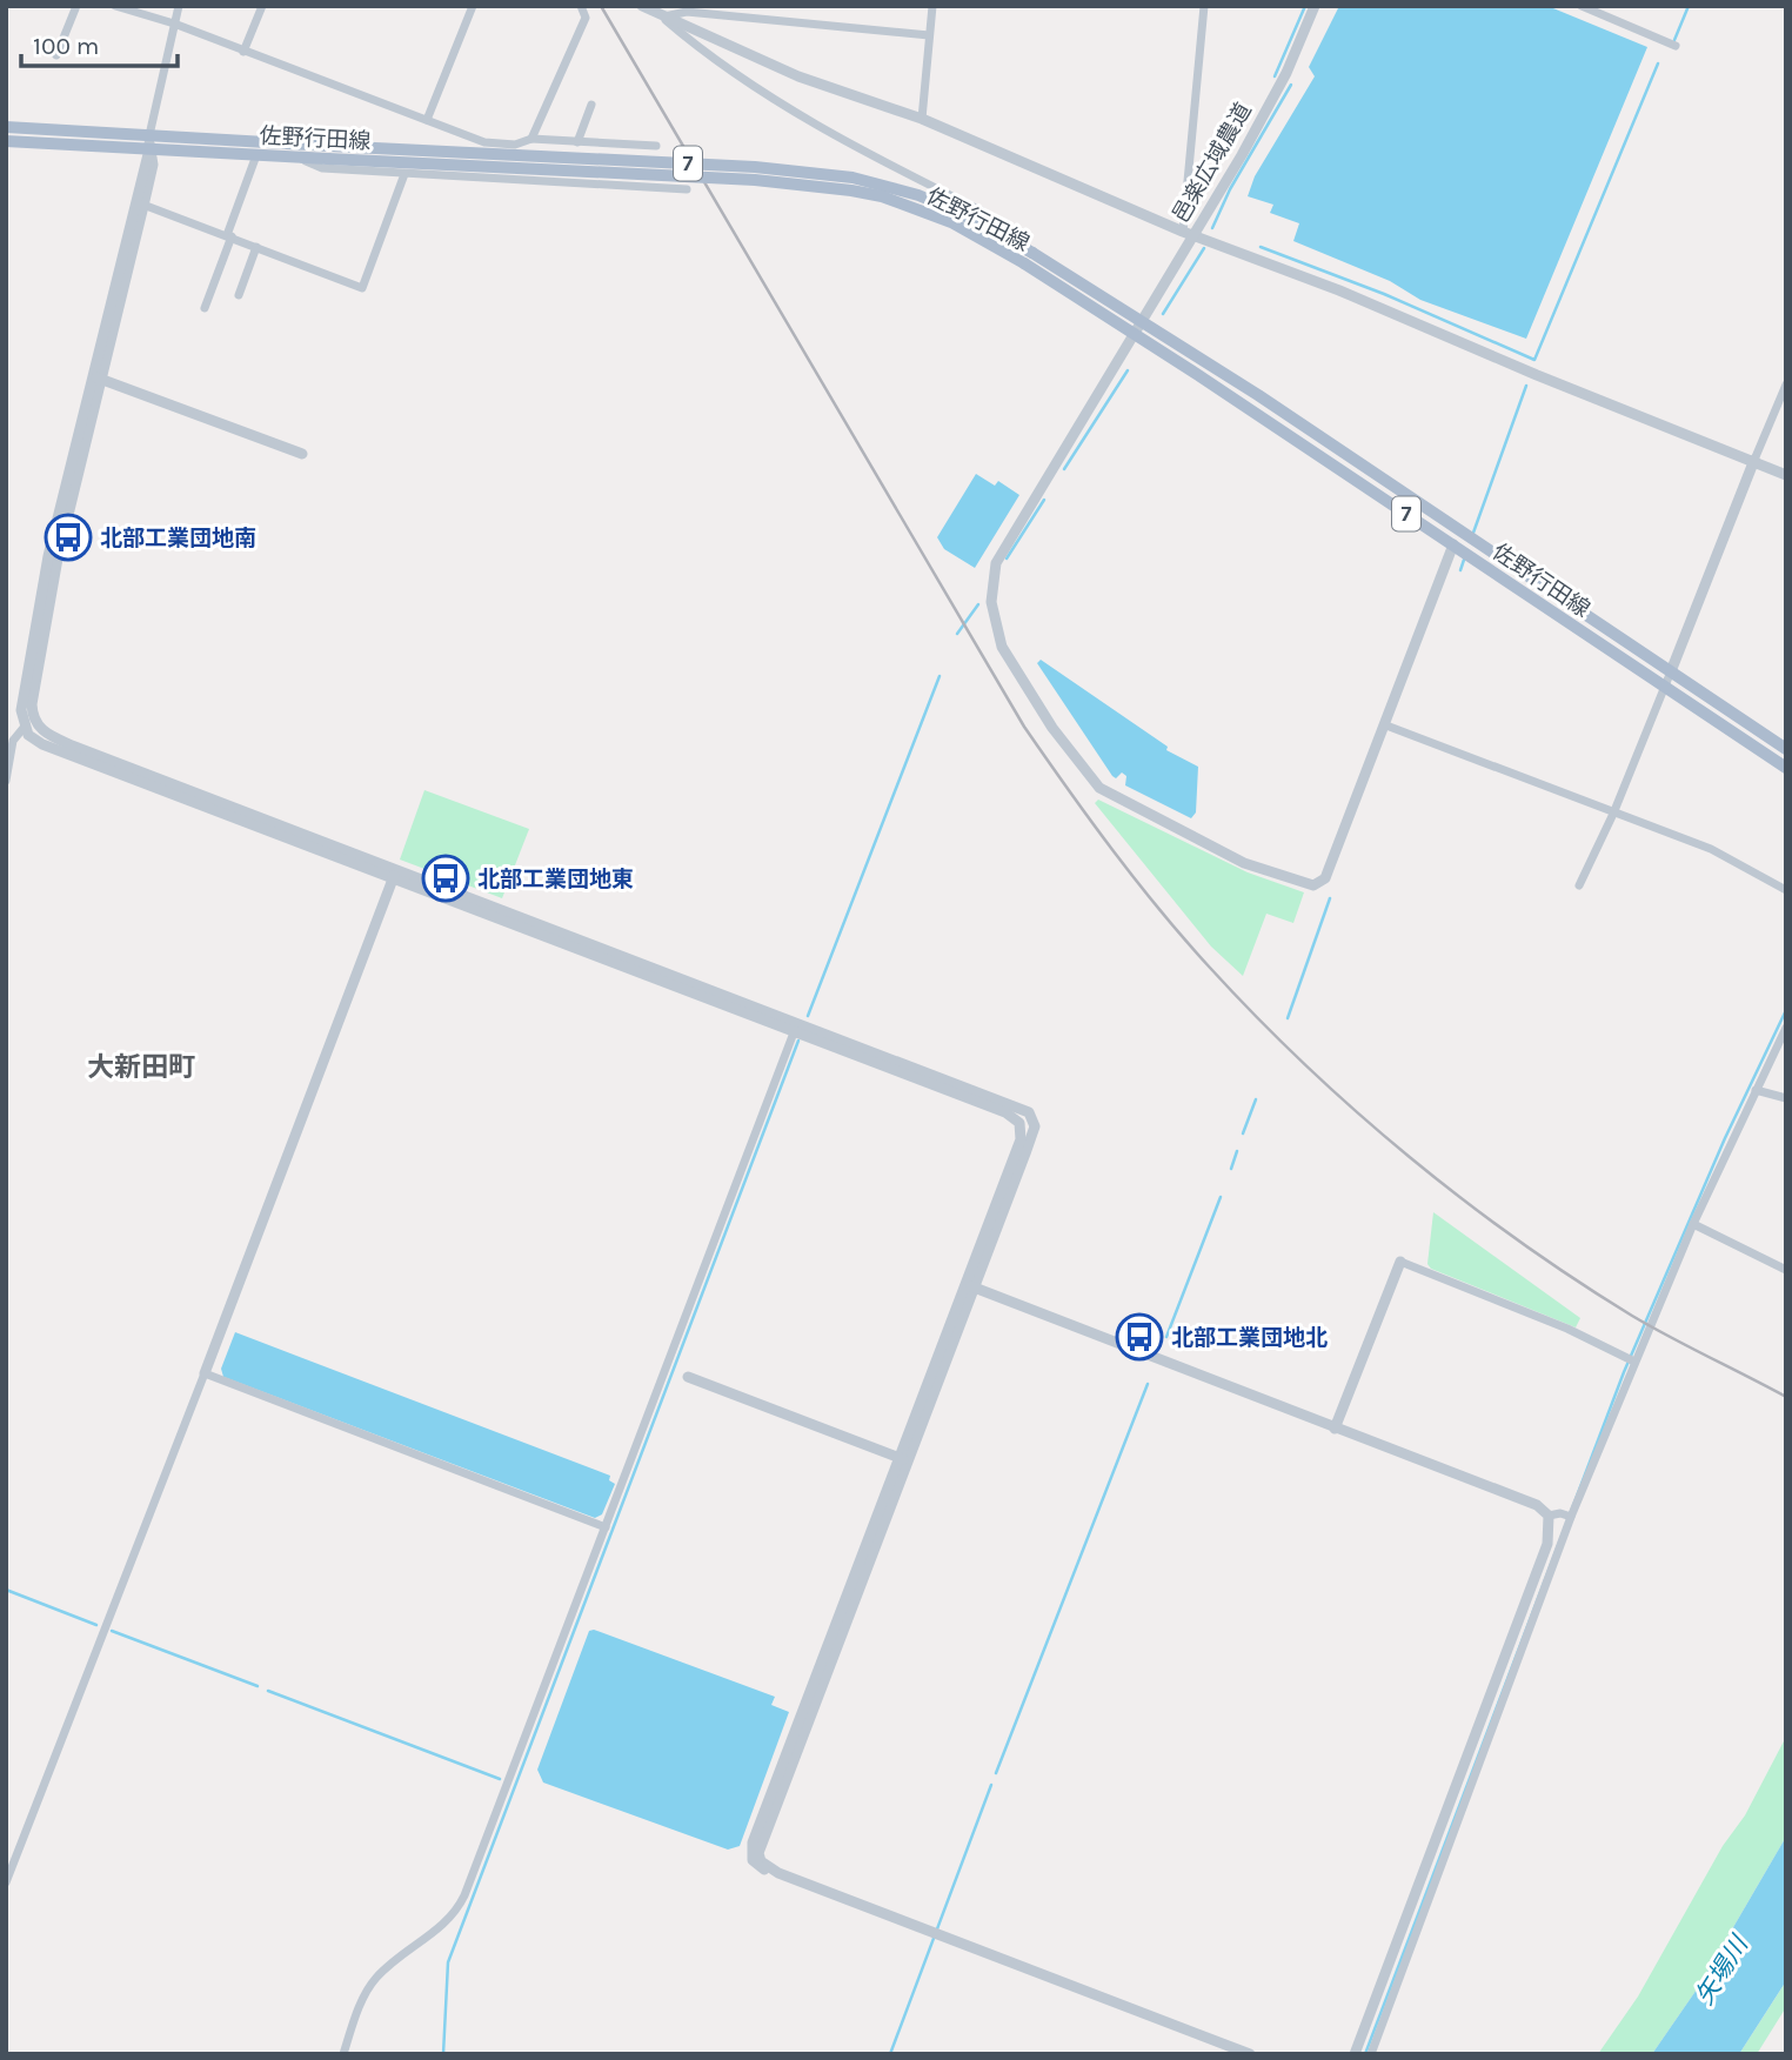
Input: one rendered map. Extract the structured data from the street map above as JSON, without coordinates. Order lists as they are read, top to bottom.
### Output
{
  "streets": {
    "main road": ["佐野行田線", "7"],
    "street": ["邑楽広域農道"]
  },
  "crossings": [
    ["佐野行田線", "邑楽広域農道"]
  ],
  "districts": ["大新田町"],
  "water": ["矢場川"],
  "places": {
    "bus stop": ["北部工業団地南", "北部工業団地東", "北部工業団地北"]
  },
  "scale_bar": "100 m"
}
